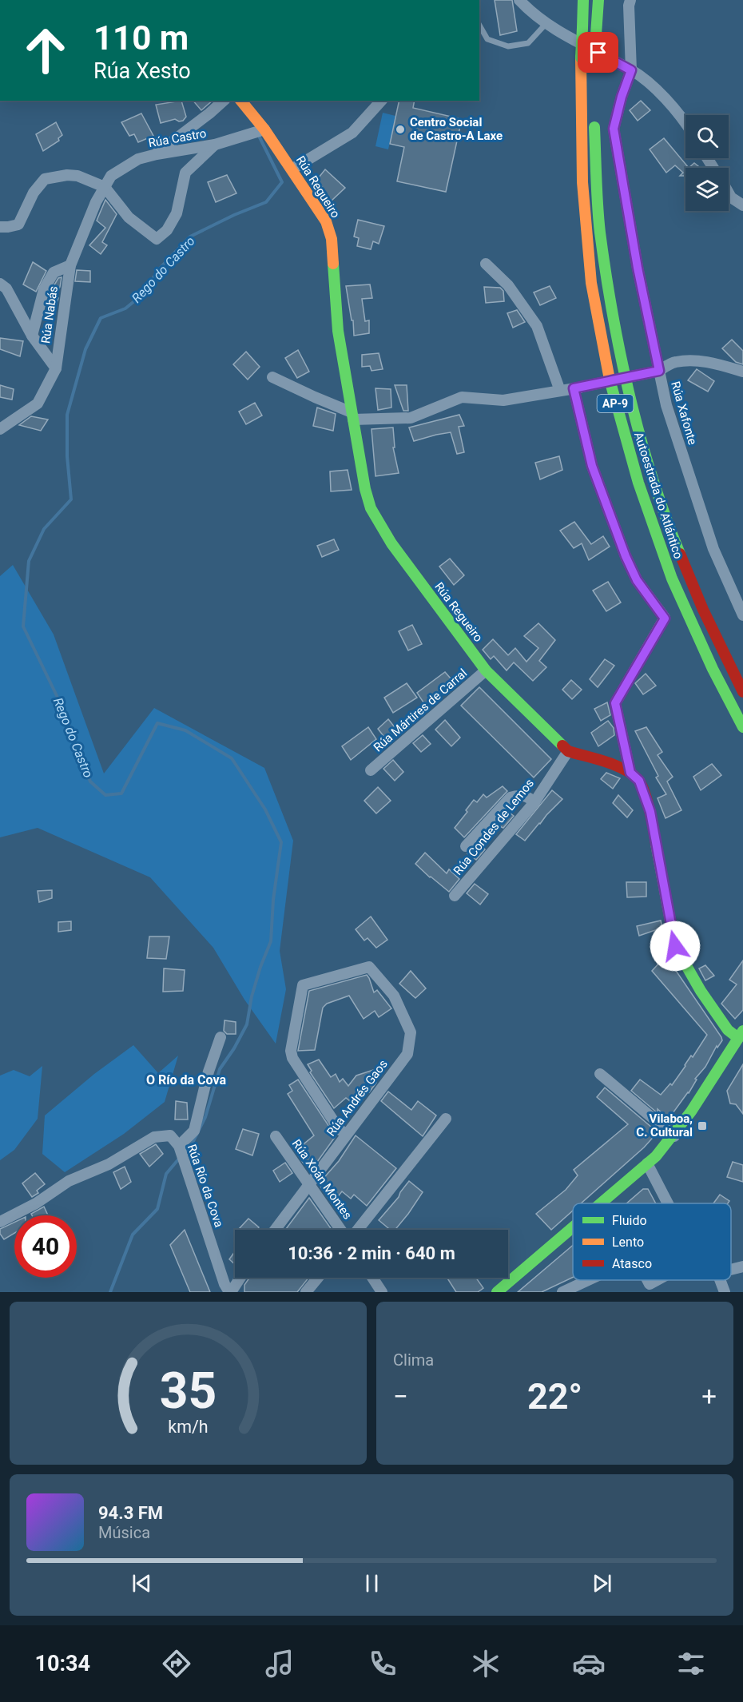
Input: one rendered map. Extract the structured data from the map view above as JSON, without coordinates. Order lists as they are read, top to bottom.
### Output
{
  "streets": {
    "main road": ["Rúa Regueiro", "AP-9", "Autoestrada do Atlántico"],
    "street": [
      "Rúa Castro",
      "Rúa Nabás",
      "Rúa Xafonte",
      "Rúa Mártires de Carral",
      "Rúa Condes de Lemos",
      "Rúa Andrés Gaos",
      "Rúa Xoán Montes",
      "Rúa Río da Cova"
    ]
  },
  "crossings": [
    ["Rúa Castro", "Rúa Regueiro"],
    ["Rúa Castro", "Rúa Nabás"],
    ["Rúa Regueiro", "Rúa Mártires de Carral"],
    ["Rúa Regueiro", "Rúa Condes de Lemos"],
    ["Rúa Andrés Gaos", "Rúa Xoán Montes"]
  ],
  "districts": ["O Río da Cova"],
  "water": ["Rego do Castro"],
  "places": {
    "other": ["Centro Social de Castro-A Laxe"],
    "transit": ["Vilaboa, C. Cultural"]
  },
  "legend": ["Fluido", "Lento", "Atasco"],
  "page": {
    "turn": ["110 m", "Rúa Xesto"],
    "limit": "40",
    "trip": "10:36 · 2 min · 640 m",
    "tile": "Clima",
    "heat": ["−", "22°", "+"],
    "song": ["94.3 FM", "Música"],
    "tabs": "10:34",
    "gauge": ["35", "km/h"]
  }
}
